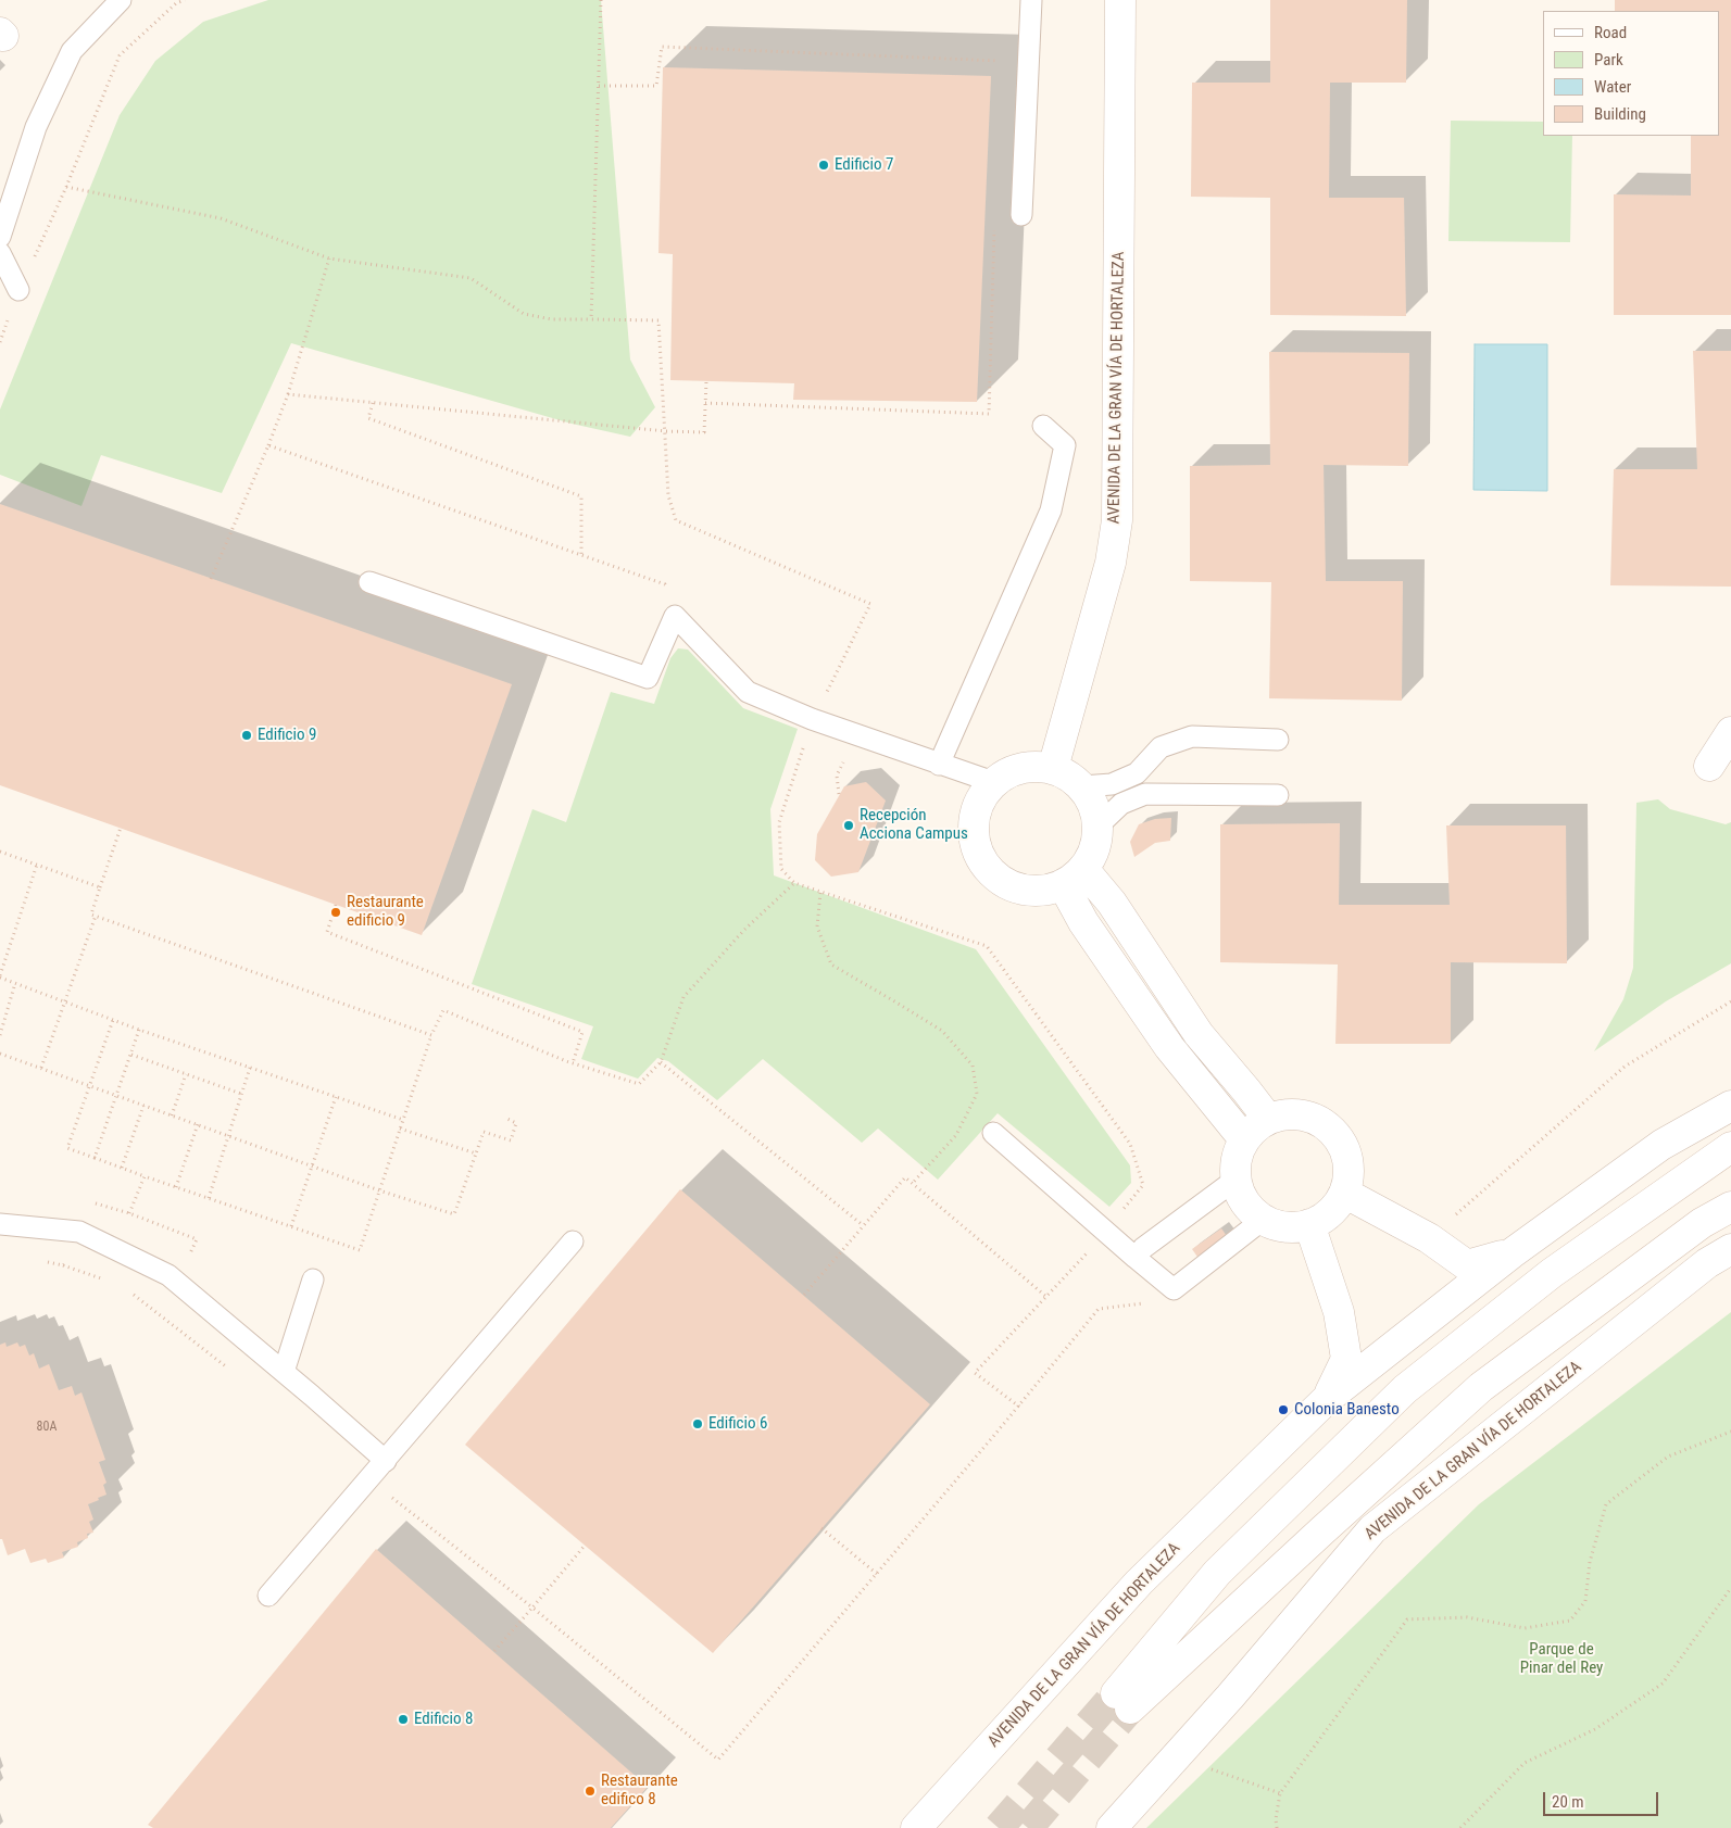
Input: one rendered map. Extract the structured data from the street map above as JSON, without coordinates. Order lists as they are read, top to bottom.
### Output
{
  "streets": {
    "street": ["AVENIDA DE LA GRAN VÍA DE HORTALEZA"]
  },
  "parks": ["Parque de Pinar del Rey"],
  "places": [
    "Edificio 7",
    "Edificio 9",
    "Recepción Acciona Campus",
    "Restaurante edificio 9",
    "Colonia Banesto",
    "Edificio 6",
    "Edificio 8",
    "Restaurante edifico 8"
  ],
  "house_numbers": ["80A"],
  "legend": [
    "Road",
    "Park",
    "Water",
    "Building"
  ],
  "scale_bar": "20 m"
}
